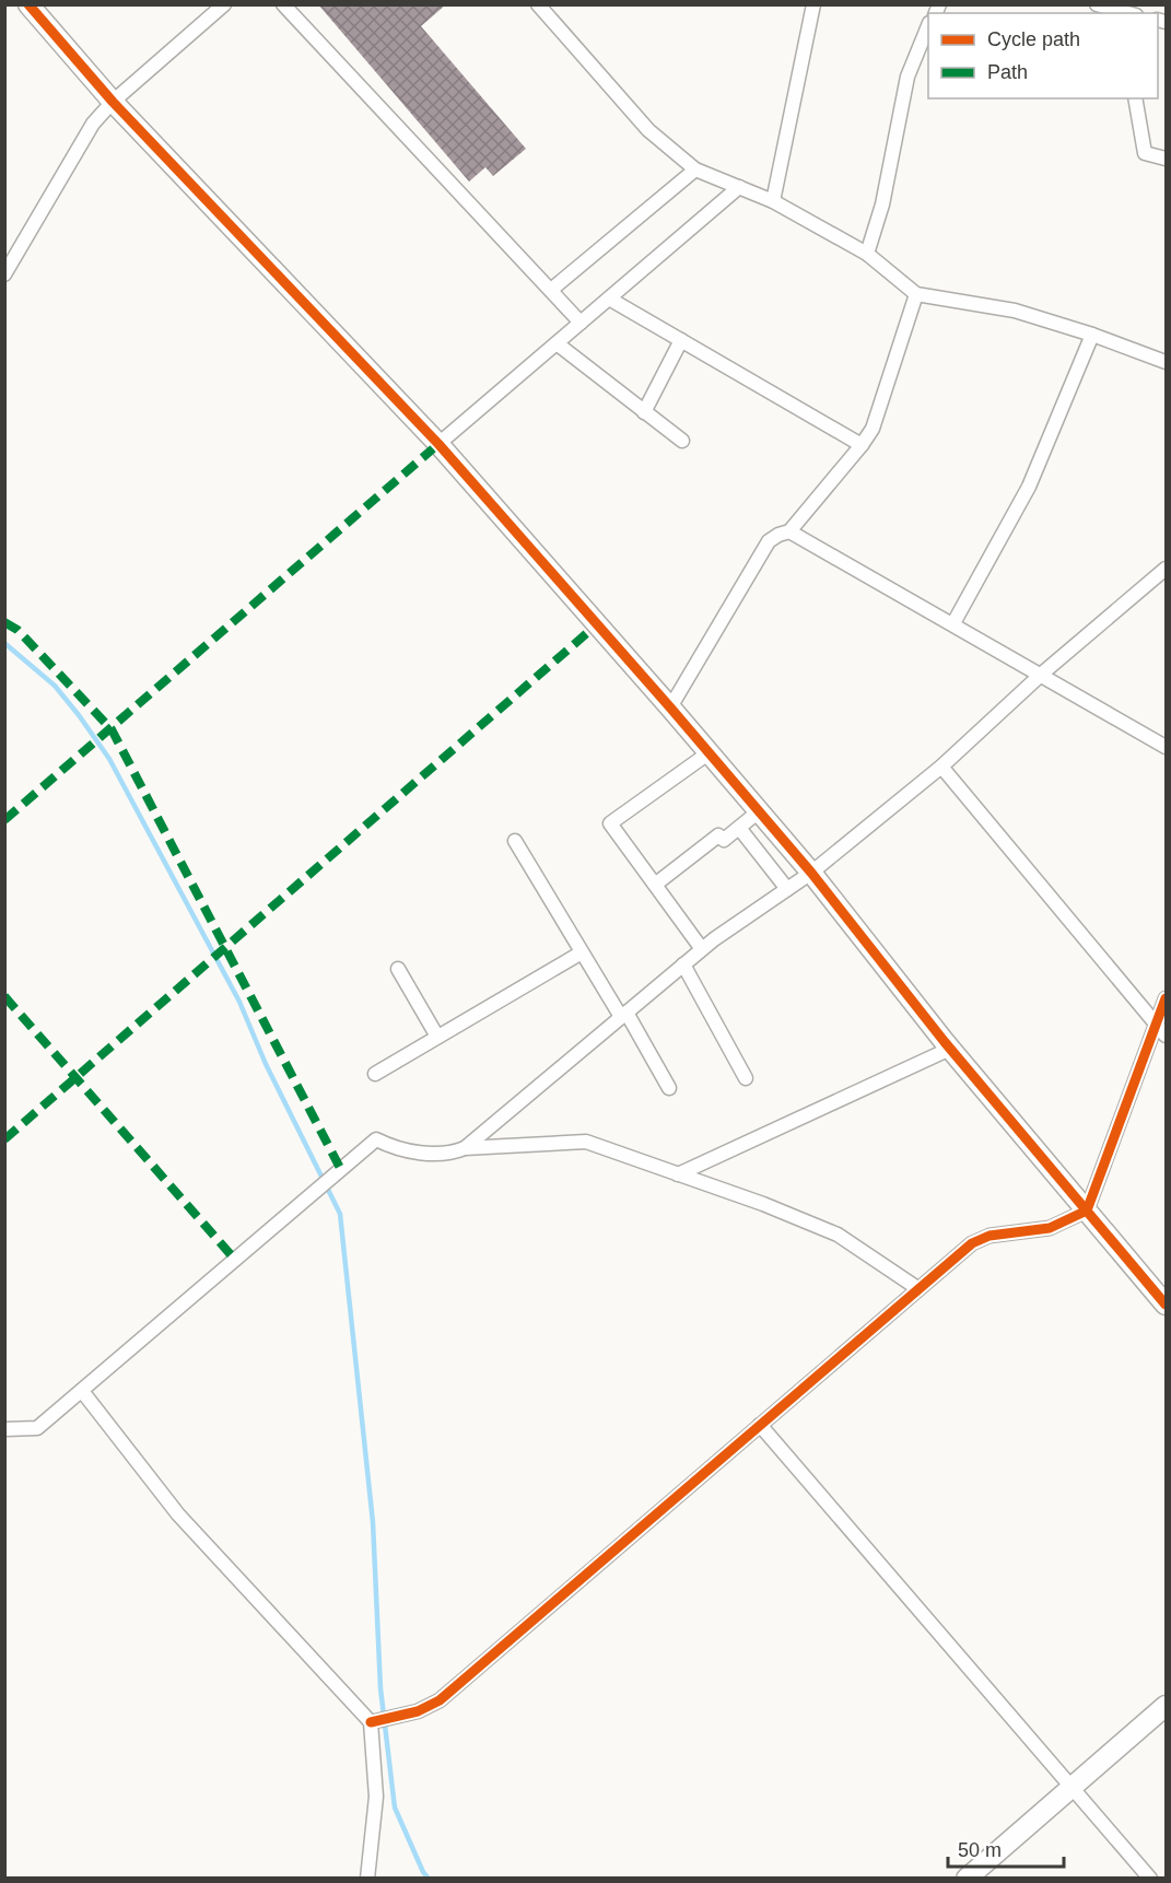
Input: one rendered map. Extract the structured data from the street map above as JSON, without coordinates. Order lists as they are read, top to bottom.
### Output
{
  "legend": ["Cycle path", "Path"],
  "scale_bar": "50 m"
}
